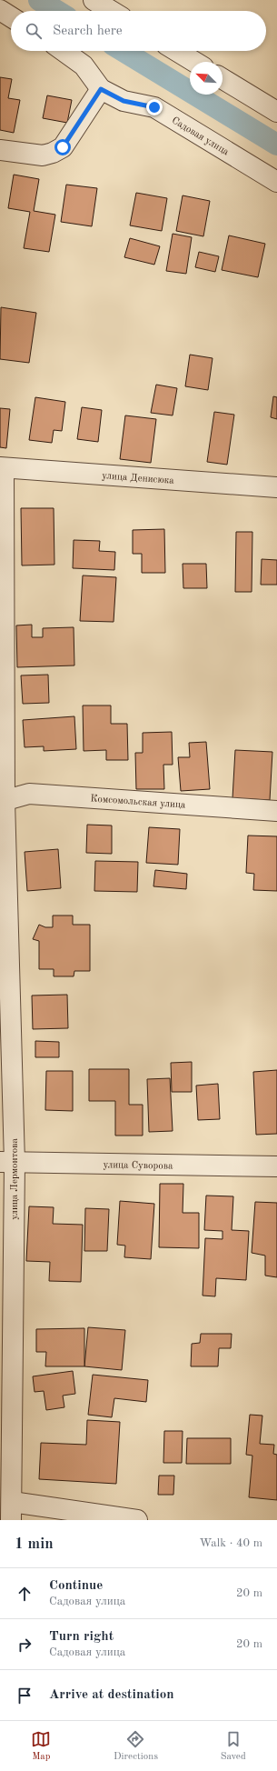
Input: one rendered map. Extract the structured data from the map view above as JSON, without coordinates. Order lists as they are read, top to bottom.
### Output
{
  "streets": {
    "street": [
      "Садовая улица",
      "улица Денисюка",
      "Комсомольская улица",
      "улица Суворова",
      "улица Лермонтова"
    ]
  },
  "crossings": [
    ["улица Денисюка", "улица Лермонтова"],
    ["Комсомольская улица", "улица Лермонтова"],
    ["улица Суворова", "улица Лермонтова"]
  ],
  "north": "top left",
  "page": {
    "search": "Search here",
    "heading": ["1 min", "Walk · 40 m"],
    "list": [
      ["Continue", "Садовая улица", "20 m"],
      ["Turn right", "Садовая улица", "20 m"],
      "Arrive at destination"
    ],
    "nav": ["Map", "Directions", "Saved"]
  }
}
